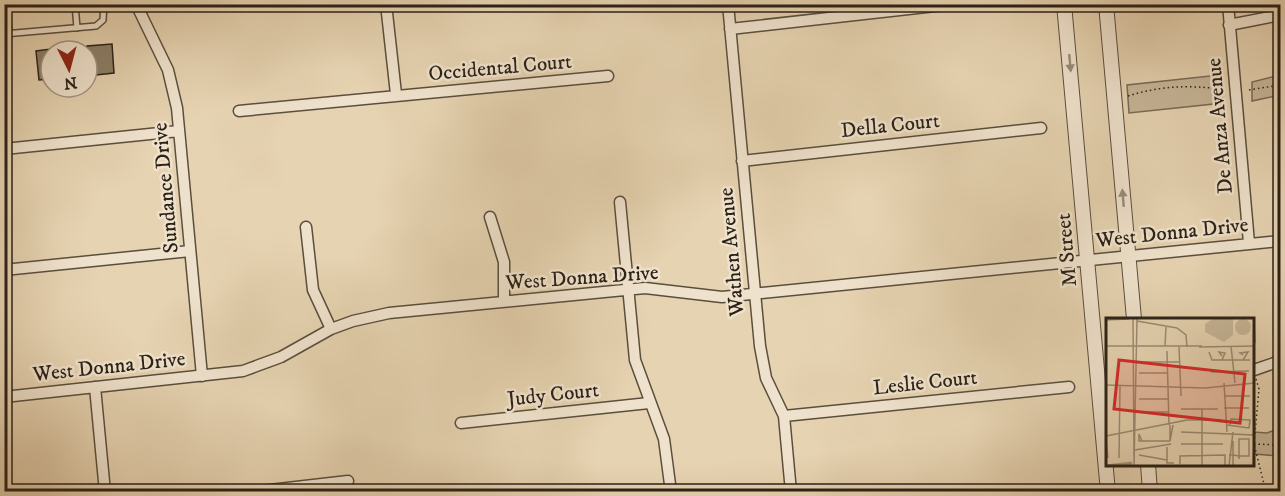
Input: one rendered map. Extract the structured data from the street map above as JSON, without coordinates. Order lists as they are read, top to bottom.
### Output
{
  "streets": {
    "street": [
      "Occidental Court",
      "Della Court",
      "De Anza Avenue",
      "Sundance Drive",
      "West Donna Drive",
      "M Street",
      "Wathen Avenue",
      "Leslie Court",
      "Judy Court"
    ]
  },
  "crossings": [
    ["Della Court", "Wathen Avenue"],
    ["De Anza Avenue", "West Donna Drive"],
    ["Sundance Drive", "West Donna Drive"],
    ["West Donna Drive", "M Street"],
    ["West Donna Drive", "Wathen Avenue"],
    ["Wathen Avenue", "Leslie Court"]
  ],
  "north": "bottom"
}
